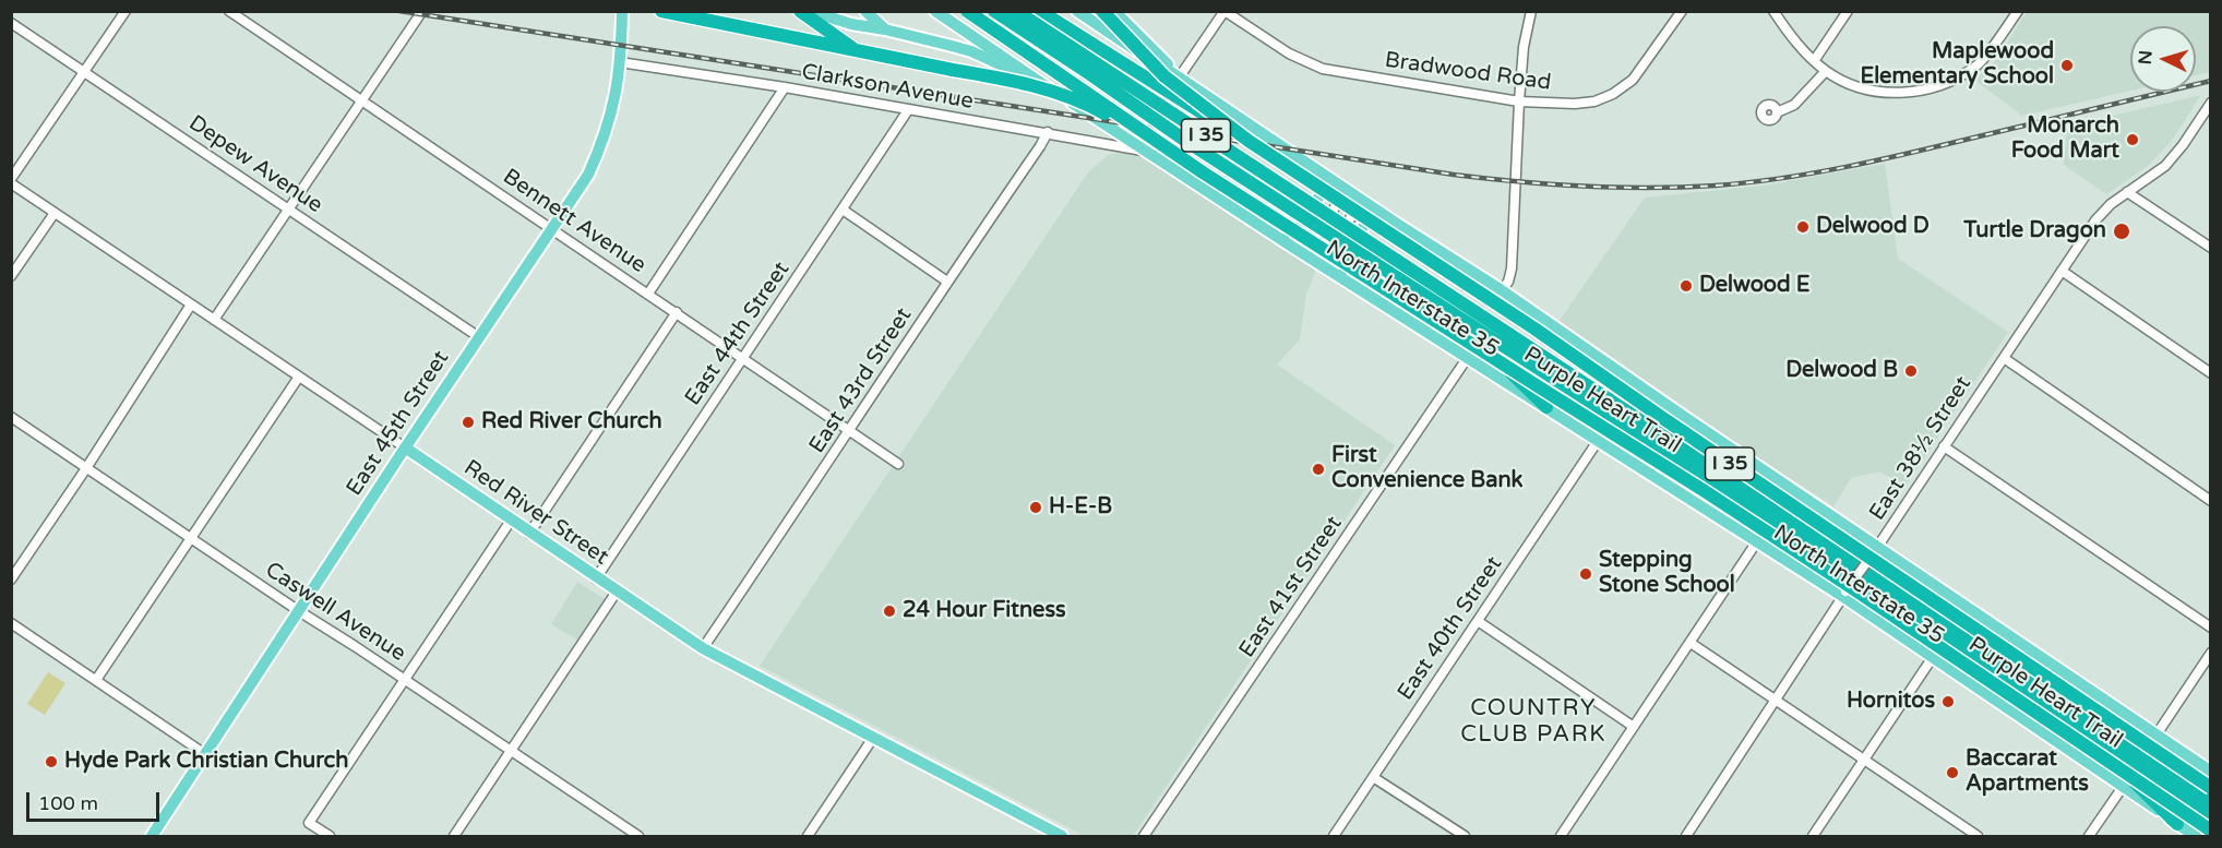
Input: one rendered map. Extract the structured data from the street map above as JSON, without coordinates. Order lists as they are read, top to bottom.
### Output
{
  "streets": {
    "highway": ["I 35", "Purple Heart Trail"],
    "main road": ["North Interstate 35", "East 45th Street", "Red River Street"],
    "street": [
      "Bradwood Road",
      "Clarkson Avenue",
      "Depew Avenue",
      "Bennett Avenue",
      "East 44th Street",
      "East 43rd Street",
      "East 38½ Street",
      "East 41st Street",
      "Caswell Avenue",
      "East 40th Street"
    ]
  },
  "crossings": [
    ["Clarkson Avenue", "North Interstate 35"],
    ["Clarkson Avenue", "East 44th Street"],
    ["Clarkson Avenue", "East 43rd Street"],
    ["Clarkson Avenue", "East 45th Street"],
    ["Depew Avenue", "East 45th Street"],
    ["Bennett Avenue", "East 44th Street"],
    ["Bennett Avenue", "East 43rd Street"],
    ["Bennett Avenue", "East 45th Street"],
    ["North Interstate 35", "East 38½ Street"],
    ["North Interstate 35", "East 41st Street"],
    ["North Interstate 35", "East 40th Street"],
    ["East 44th Street", "Red River Street"],
    ["East 43rd Street", "Red River Street"],
    ["East 45th Street", "Red River Street"],
    ["East 45th Street", "Caswell Avenue"]
  ],
  "districts": ["COUNTRY CLUB PARK"],
  "places": [
    "Maplewood Elementary School",
    "Monarch Food Mart",
    "Delwood D",
    "Turtle Dragon",
    "Delwood E",
    "Delwood B",
    "Red River Church",
    "First Convenience Bank",
    "H-E-B",
    "Stepping Stone School",
    "24 Hour Fitness",
    "Hornitos",
    "Hyde Park Christian Church",
    "Baccarat Apartments"
  ],
  "scale_bar": "100 m",
  "north": "left"
}
